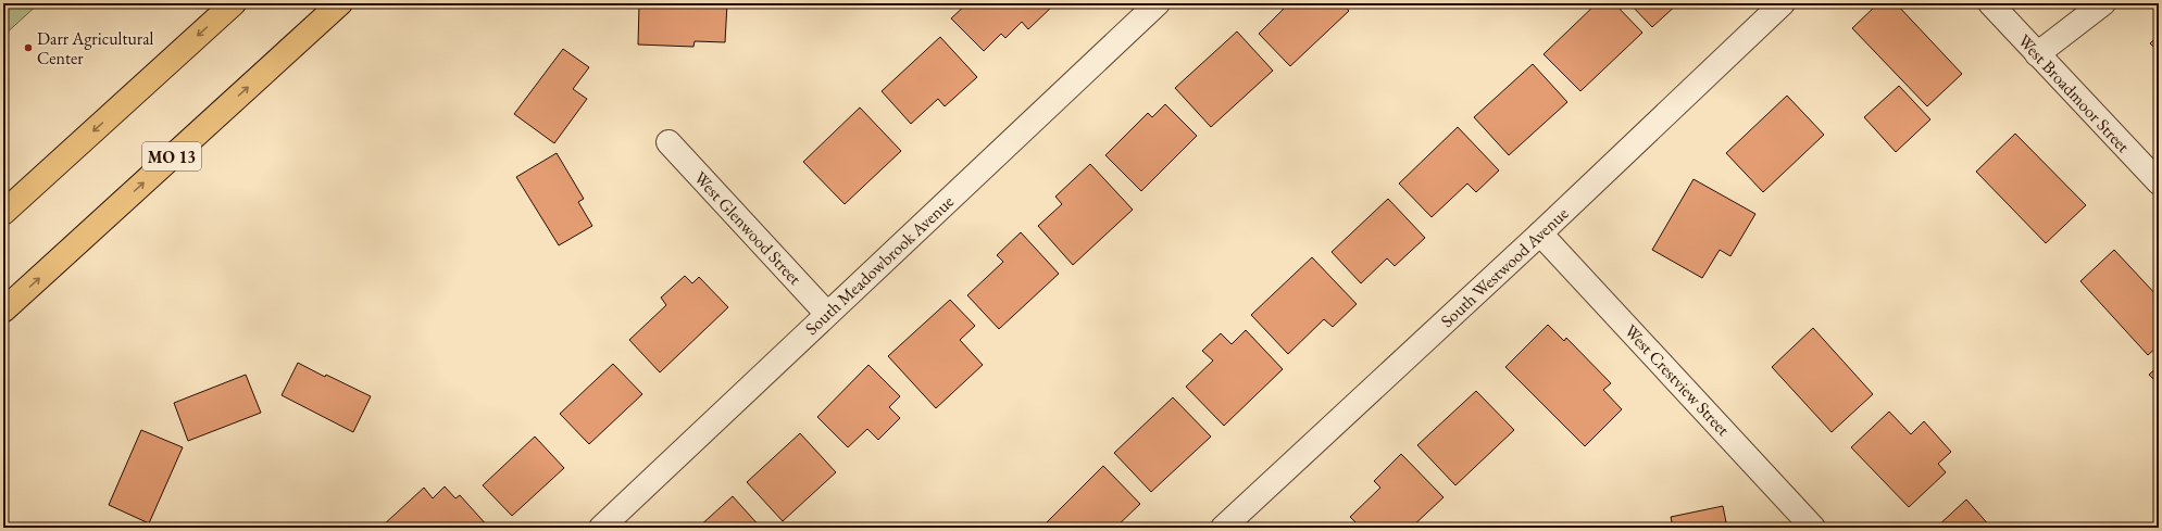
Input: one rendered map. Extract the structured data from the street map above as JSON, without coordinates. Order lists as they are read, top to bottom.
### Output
{
  "streets": {
    "main road": ["MO 13"],
    "street": [
      "West Broadmoor Street",
      "West Glenwood Street",
      "South Meadowbrook Avenue",
      "South Westwood Avenue",
      "West Crestview Street"
    ]
  },
  "crossings": [
    ["West Glenwood Street", "South Meadowbrook Avenue"],
    ["South Westwood Avenue", "West Crestview Street"]
  ],
  "places": ["Darr Agricultural Center"]
}
